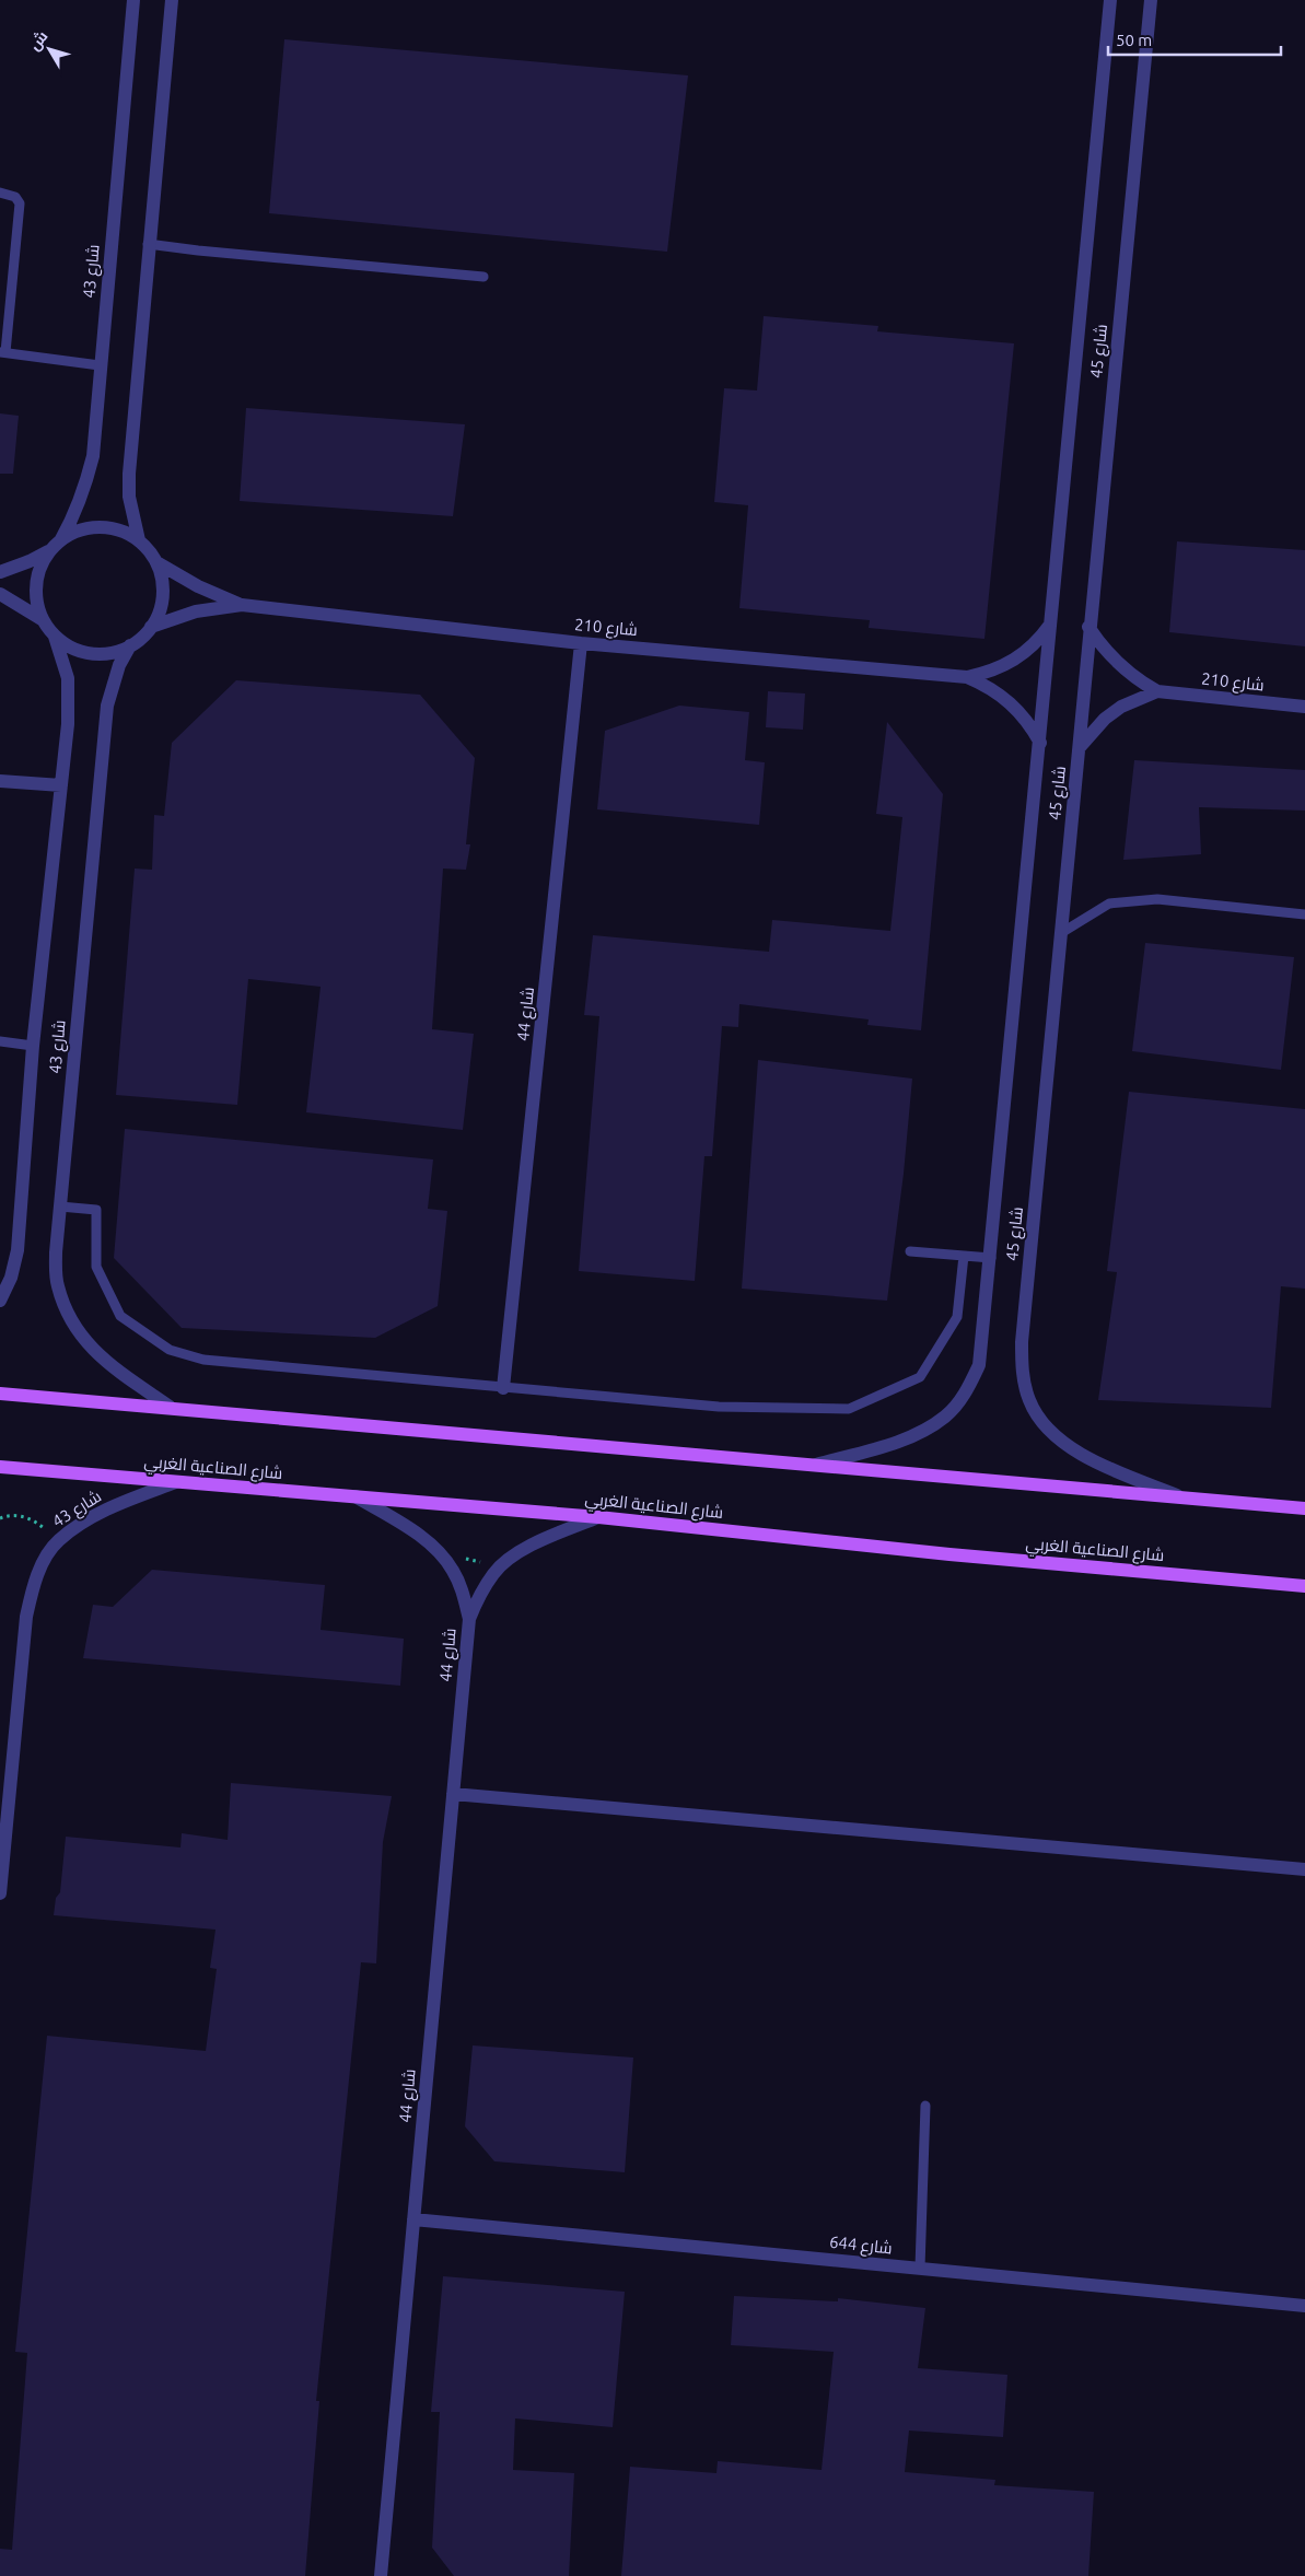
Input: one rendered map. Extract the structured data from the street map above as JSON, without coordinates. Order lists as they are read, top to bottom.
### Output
{
  "streets": {
    "main road": ["شارع الصناعية الغربي"],
    "street": [
      "شارع 43",
      "شارع 45",
      "شارع 210",
      "شارع 44",
      "شارع 644"
    ]
  },
  "crossings": [
    ["شارع 43", "شارع 210"],
    ["شارع 43", "شارع الصناعية الغربي"],
    ["شارع 45", "شارع 210"],
    ["شارع 210", "شارع 44"],
    ["شارع 44", "شارع الصناعية الغربي"],
    ["شارع 44", "شارع 644"]
  ],
  "scale_bar": "50 m",
  "north": "top left"
}
